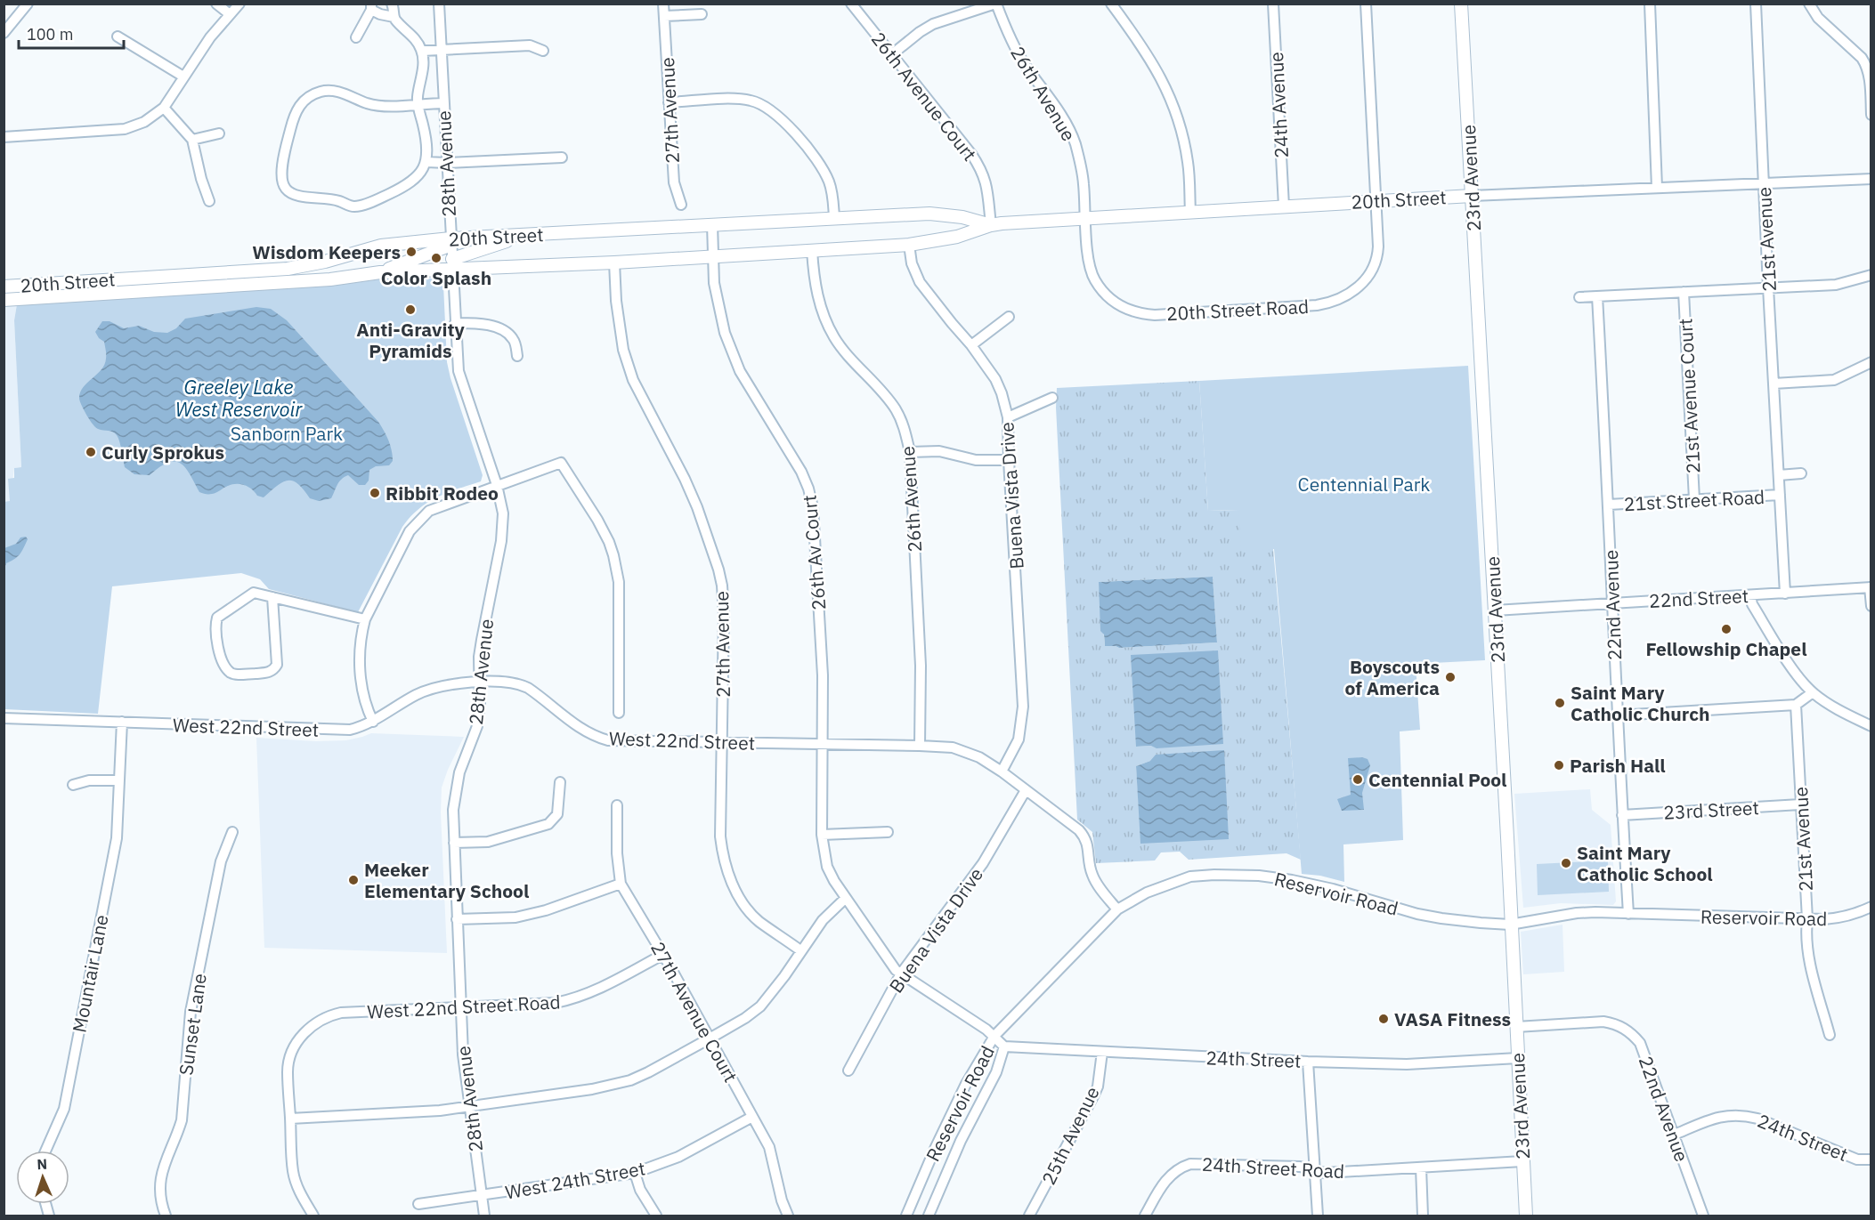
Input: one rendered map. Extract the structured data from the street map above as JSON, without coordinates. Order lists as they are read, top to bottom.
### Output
{
  "streets": {
    "main road": ["23rd Avenue", "20th Street"],
    "street": [
      "26th Avenue",
      "26th Avenue Court",
      "24th Avenue",
      "27th Avenue",
      "28th Avenue",
      "21st Avenue",
      "20th Street Road",
      "21st Avenue Court",
      "Buena Vista Drive",
      "21st Street Road",
      "26th Av Court",
      "22nd Street",
      "22nd Avenue",
      "West 22nd Street",
      "23rd Street",
      "Reservoir Road",
      "Mountair Lane",
      "West 22nd Street Road",
      "27th Avenue Court",
      "Sunset Lane",
      "24th Street",
      "25th Avenue",
      "24th Street Road",
      "West 24th Street"
    ]
  },
  "crossings": [
    ["26th Avenue", "20th Street"],
    ["26th Avenue", "20th Street Road"],
    ["26th Avenue", "West 22nd Street"],
    ["26th Avenue Court", "20th Street"],
    ["24th Avenue", "20th Street"],
    ["27th Avenue", "20th Street"],
    ["27th Avenue", "West 22nd Street"],
    ["28th Avenue", "20th Street"],
    ["28th Avenue", "West 22nd Street"],
    ["28th Avenue", "West 22nd Street Road"],
    ["28th Avenue", "West 24th Street"],
    ["23rd Avenue", "20th Street"],
    ["23rd Avenue", "22nd Street"],
    ["23rd Avenue", "22nd Avenue"],
    ["23rd Avenue", "Reservoir Road"],
    ["23rd Avenue", "24th Street"],
    ["23rd Avenue", "24th Street Road"],
    ["20th Street", "21st Avenue"],
    ["20th Street", "20th Street Road"],
    ["20th Street", "Buena Vista Drive"],
    ["20th Street", "26th Av Court"],
    ["21st Avenue", "21st Street Road"],
    ["21st Avenue", "22nd Street"],
    ["21st Avenue", "23rd Street"],
    ["21st Avenue", "Reservoir Road"],
    ["21st Avenue Court", "21st Street Road"],
    ["Buena Vista Drive", "26th Av Court"],
    ["Buena Vista Drive", "West 22nd Street"],
    ["21st Street Road", "22nd Avenue"],
    ["26th Av Court", "West 22nd Street"],
    ["26th Av Court", "Reservoir Road"],
    ["22nd Street", "22nd Avenue"],
    ["22nd Avenue", "23rd Street"],
    ["22nd Avenue", "Reservoir Road"],
    ["22nd Avenue", "24th Street"],
    ["West 22nd Street", "Reservoir Road"],
    ["West 22nd Street", "Mountair Lane"],
    ["West 22nd Street Road", "27th Avenue Court"],
    ["27th Avenue Court", "West 24th Street"],
    ["24th Street", "25th Avenue"]
  ],
  "water": ["Greeley Lake West Reservoir"],
  "parks": ["Sanborn Park", "Centennial Park"],
  "places": [
    "Wisdom Keepers",
    "Color Splash",
    "Anti-Gravity Pyramids",
    "Curly Sprokus",
    "Ribbit Rodeo",
    "Fellowship Chapel",
    "Boyscouts of America",
    "Saint Mary Catholic Church",
    "Parish Hall",
    "Centennial Pool",
    "Saint Mary Catholic School",
    "Meeker Elementary School",
    "VASA Fitness"
  ],
  "scale_bar": "100 m",
  "north": "top"
}
